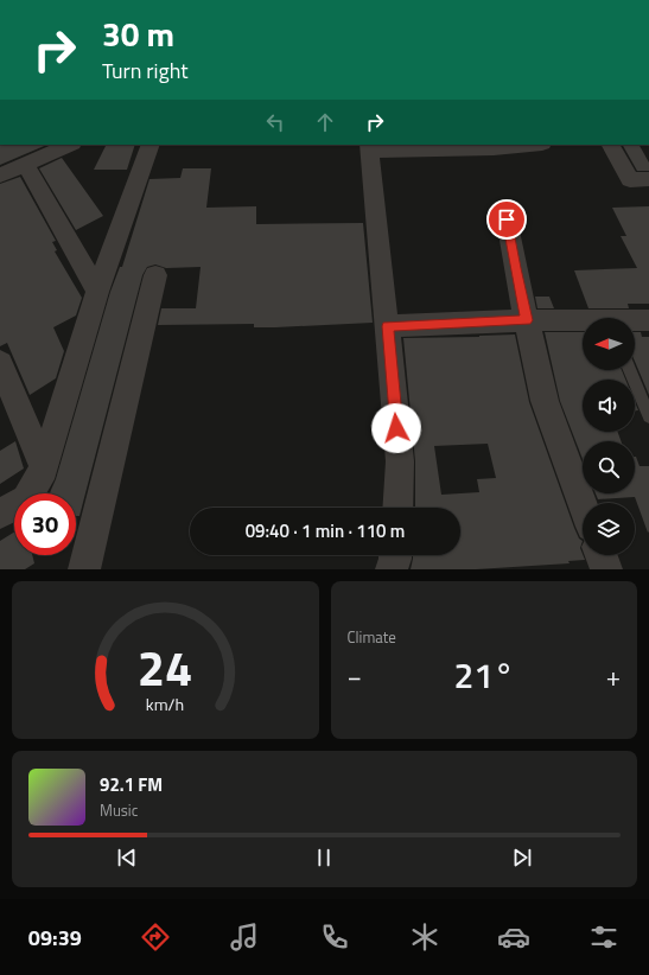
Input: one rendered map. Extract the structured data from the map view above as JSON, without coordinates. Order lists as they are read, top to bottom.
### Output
{
  "north": "left",
  "page": {
    "turn": ["30 m", "Turn right"],
    "limit": "30",
    "trip": "09:40 · 1 min · 110 m",
    "tile": "Climate",
    "heat": ["−", "21°", "+"],
    "song": ["92.1 FM", "Music"],
    "tabs": "09:39",
    "gauge": ["24", "km/h"]
  }
}
